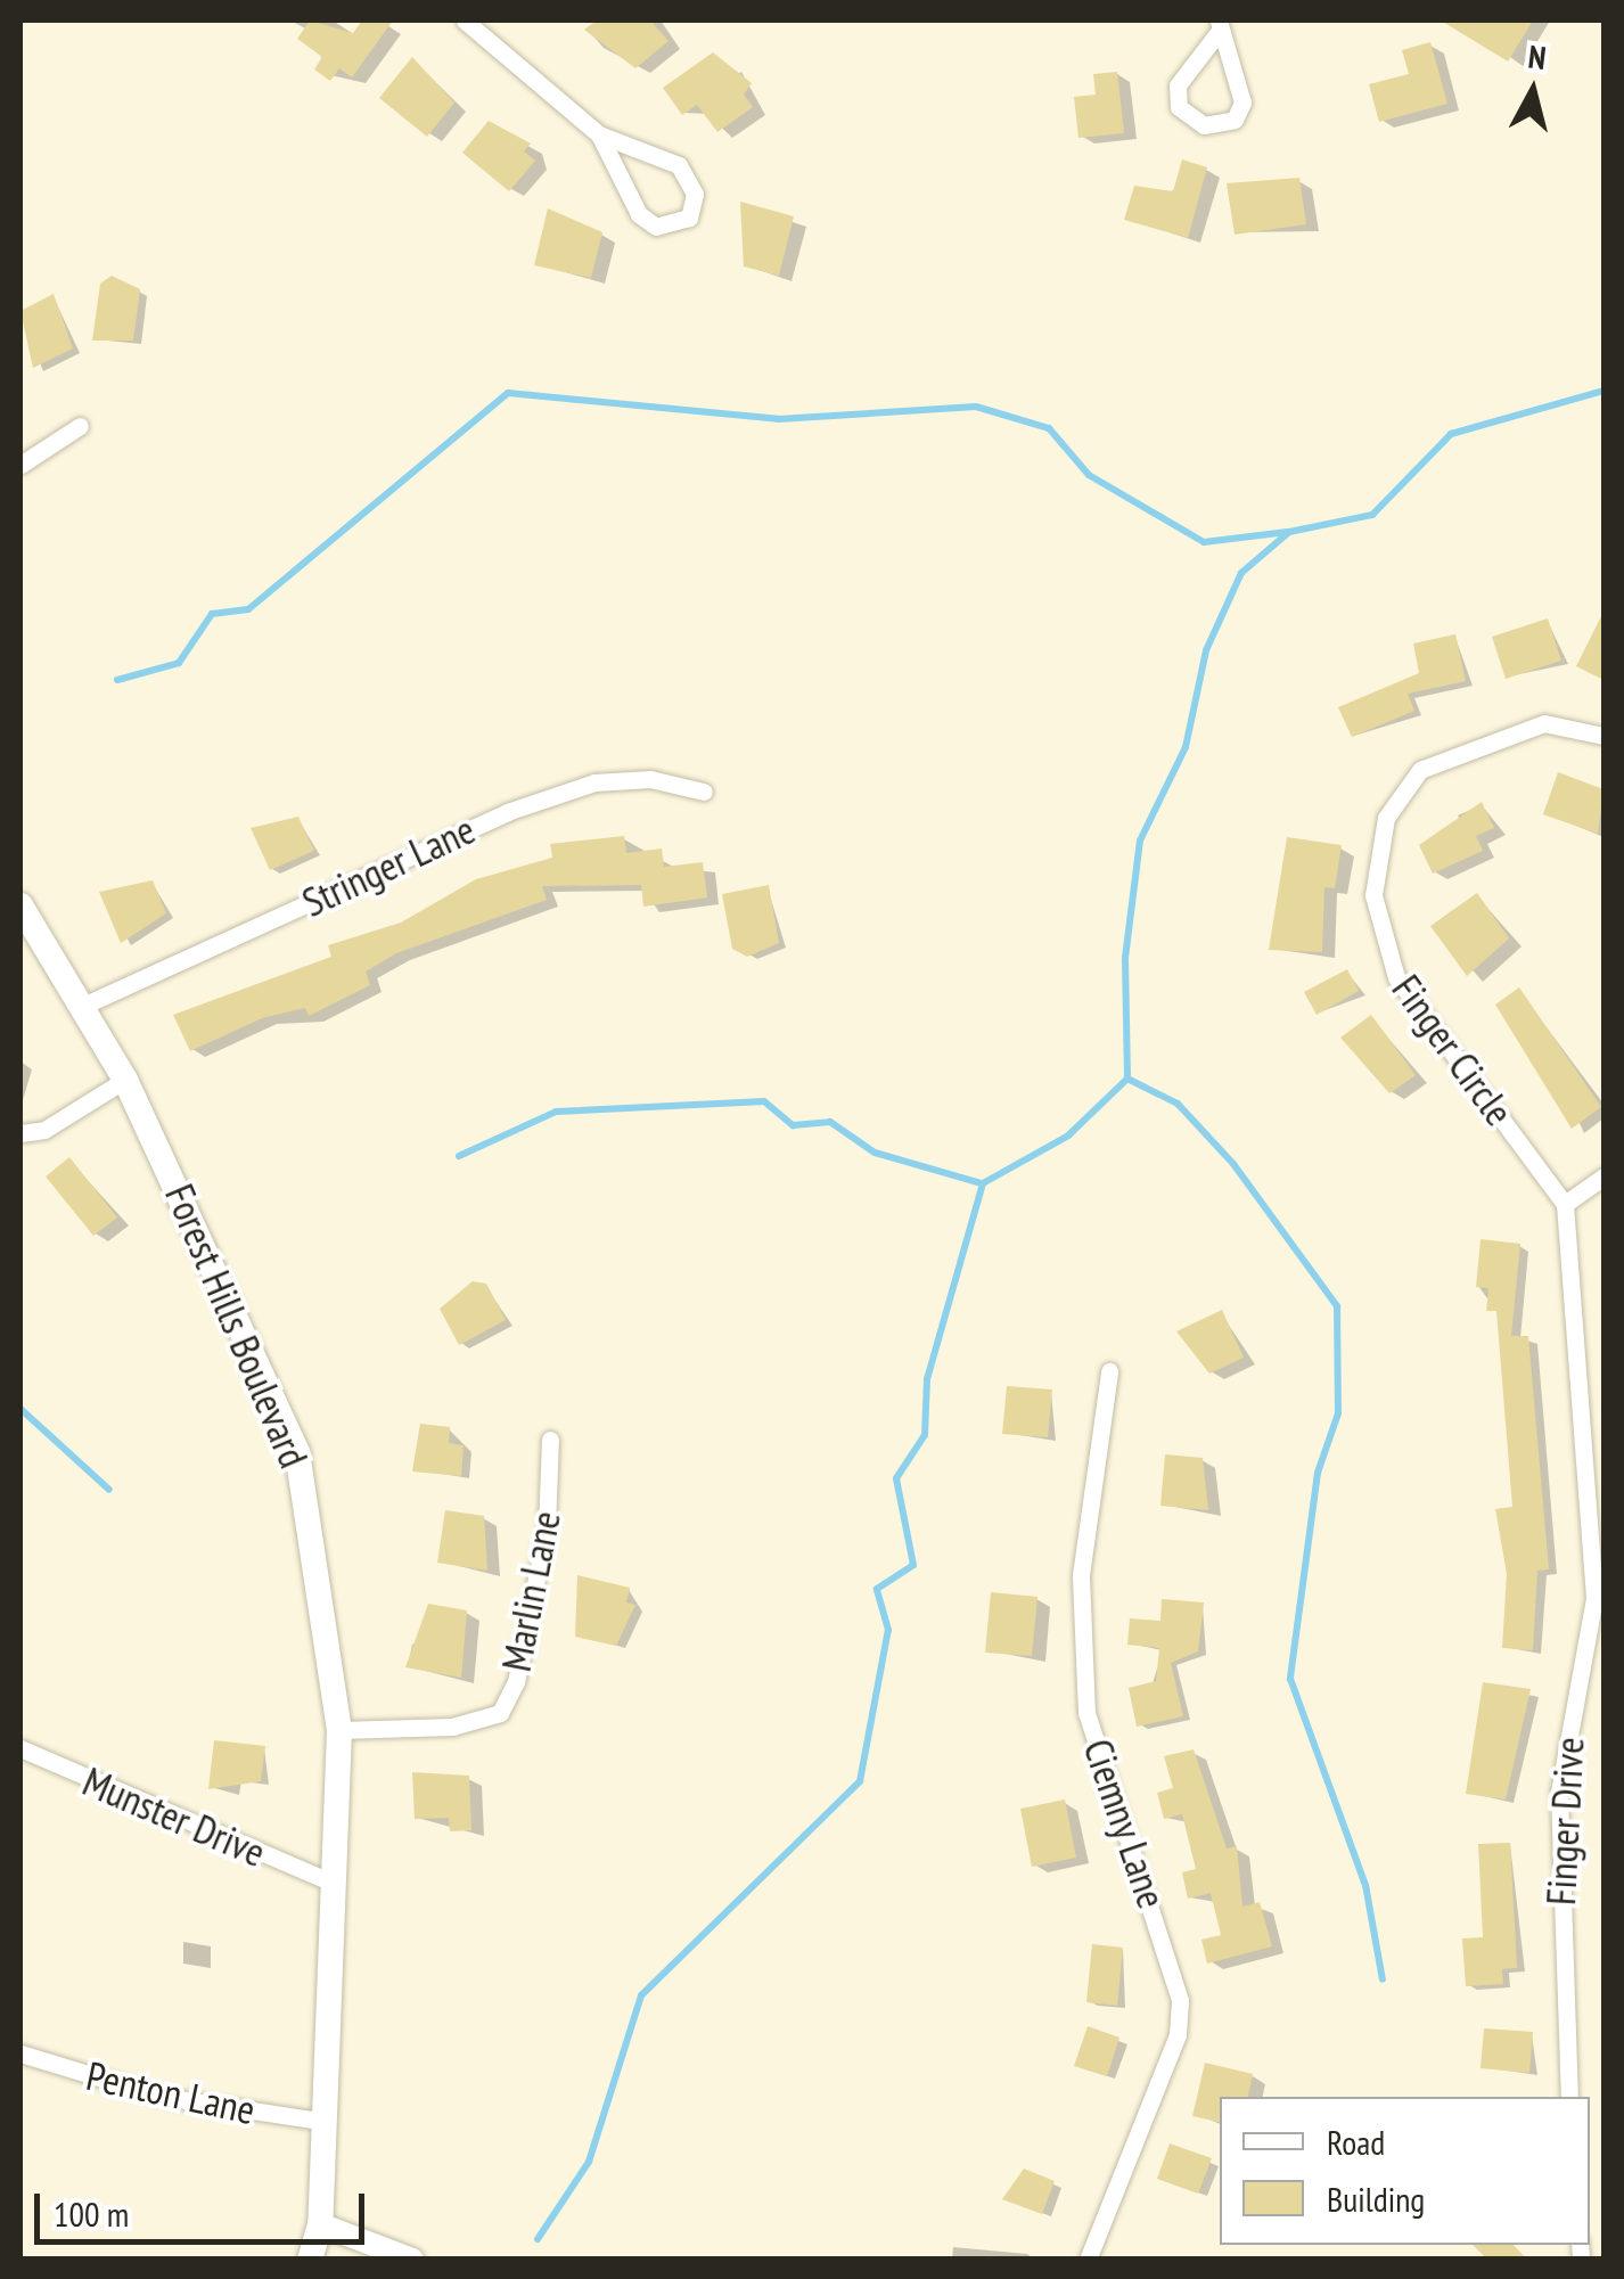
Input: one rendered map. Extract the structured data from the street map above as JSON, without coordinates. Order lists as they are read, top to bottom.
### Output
{
  "streets": {
    "main road": ["Forest Hills Boulevard"],
    "street": [
      "Stringer Lane",
      "Finger Circle",
      "Marlin Lane",
      "Munster Drive",
      "Finger Drive",
      "Ciemny Lane",
      "Penton Lane"
    ]
  },
  "crossings": [
    ["Stringer Lane", "Forest Hills Boulevard"],
    ["Finger Circle", "Finger Drive"],
    ["Forest Hills Boulevard", "Marlin Lane"],
    ["Forest Hills Boulevard", "Munster Drive"],
    ["Forest Hills Boulevard", "Penton Lane"]
  ],
  "legend": ["Road", "Building"],
  "scale_bar": "100 m",
  "north": "top"
}
